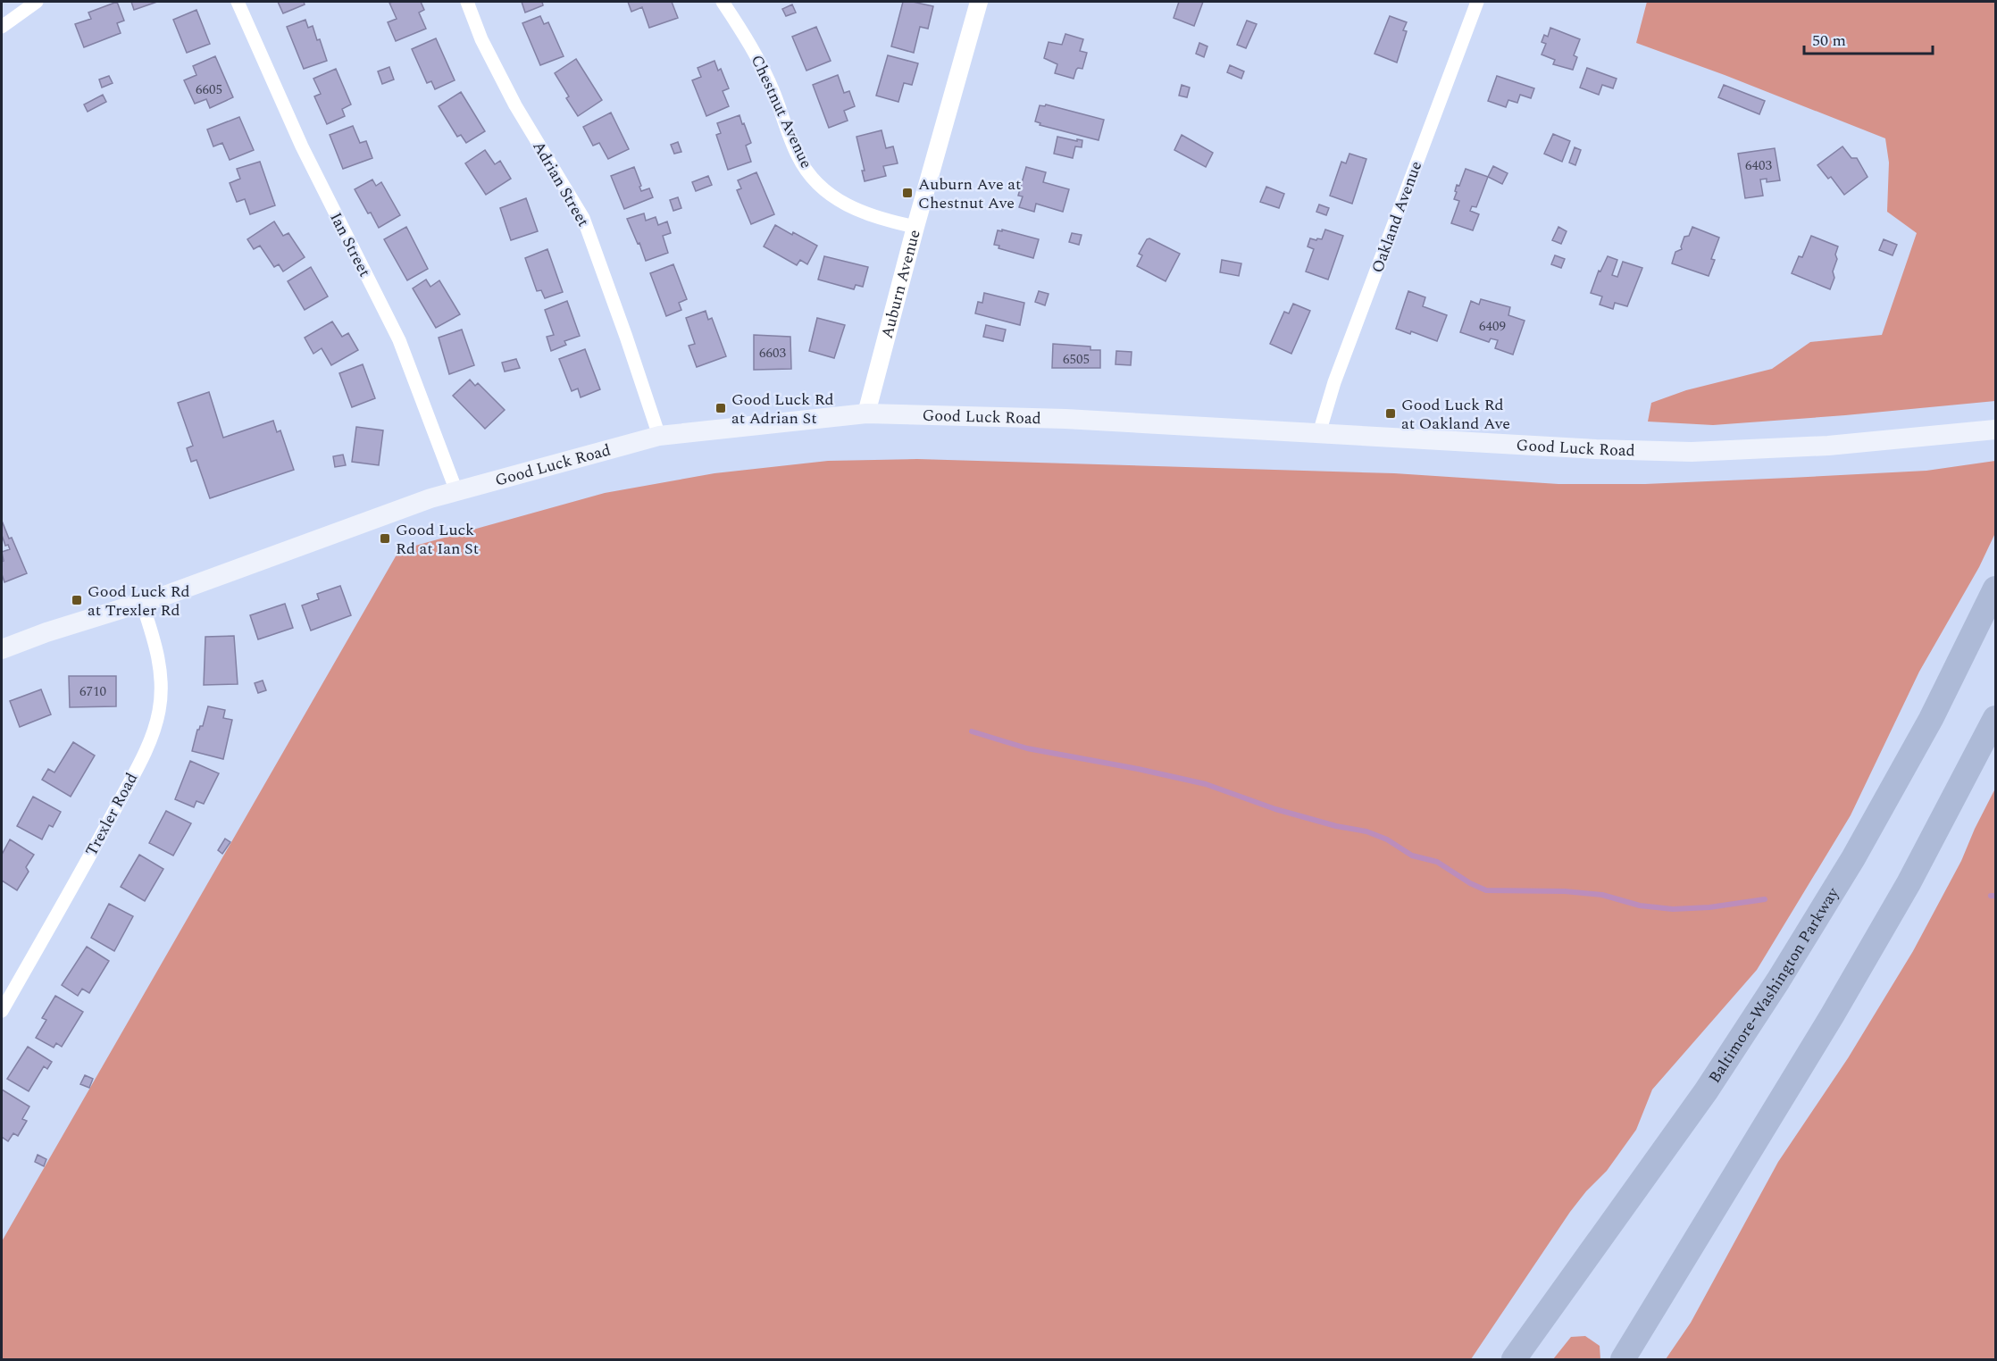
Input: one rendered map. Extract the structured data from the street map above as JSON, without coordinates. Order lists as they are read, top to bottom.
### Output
{
  "streets": {
    "highway": ["Baltimore-Washington Parkway"],
    "main road": ["Good Luck Road"],
    "street": [
      "Chestnut Avenue",
      "Adrian Street",
      "Oakland Avenue",
      "Ian Street",
      "Auburn Avenue",
      "Trexler Road"
    ]
  },
  "crossings": [
    ["Chestnut Avenue", "Auburn Avenue"],
    ["Adrian Street", "Good Luck Road"],
    ["Oakland Avenue", "Good Luck Road"],
    ["Ian Street", "Good Luck Road"],
    ["Auburn Avenue", "Good Luck Road"],
    ["Good Luck Road", "Trexler Road"]
  ],
  "places": {
    "transit": [
      "Auburn Ave at Chestnut Ave",
      "Good Luck Rd at Adrian St",
      "Good Luck Rd at Oakland Ave",
      "Good Luck Rd at Ian St",
      "Good Luck Rd at Trexler Rd"
    ]
  },
  "house_numbers": [
    "6605",
    "6403",
    "6409",
    "6603",
    "6505",
    "6710"
  ],
  "scale_bar": "50 m"
}
